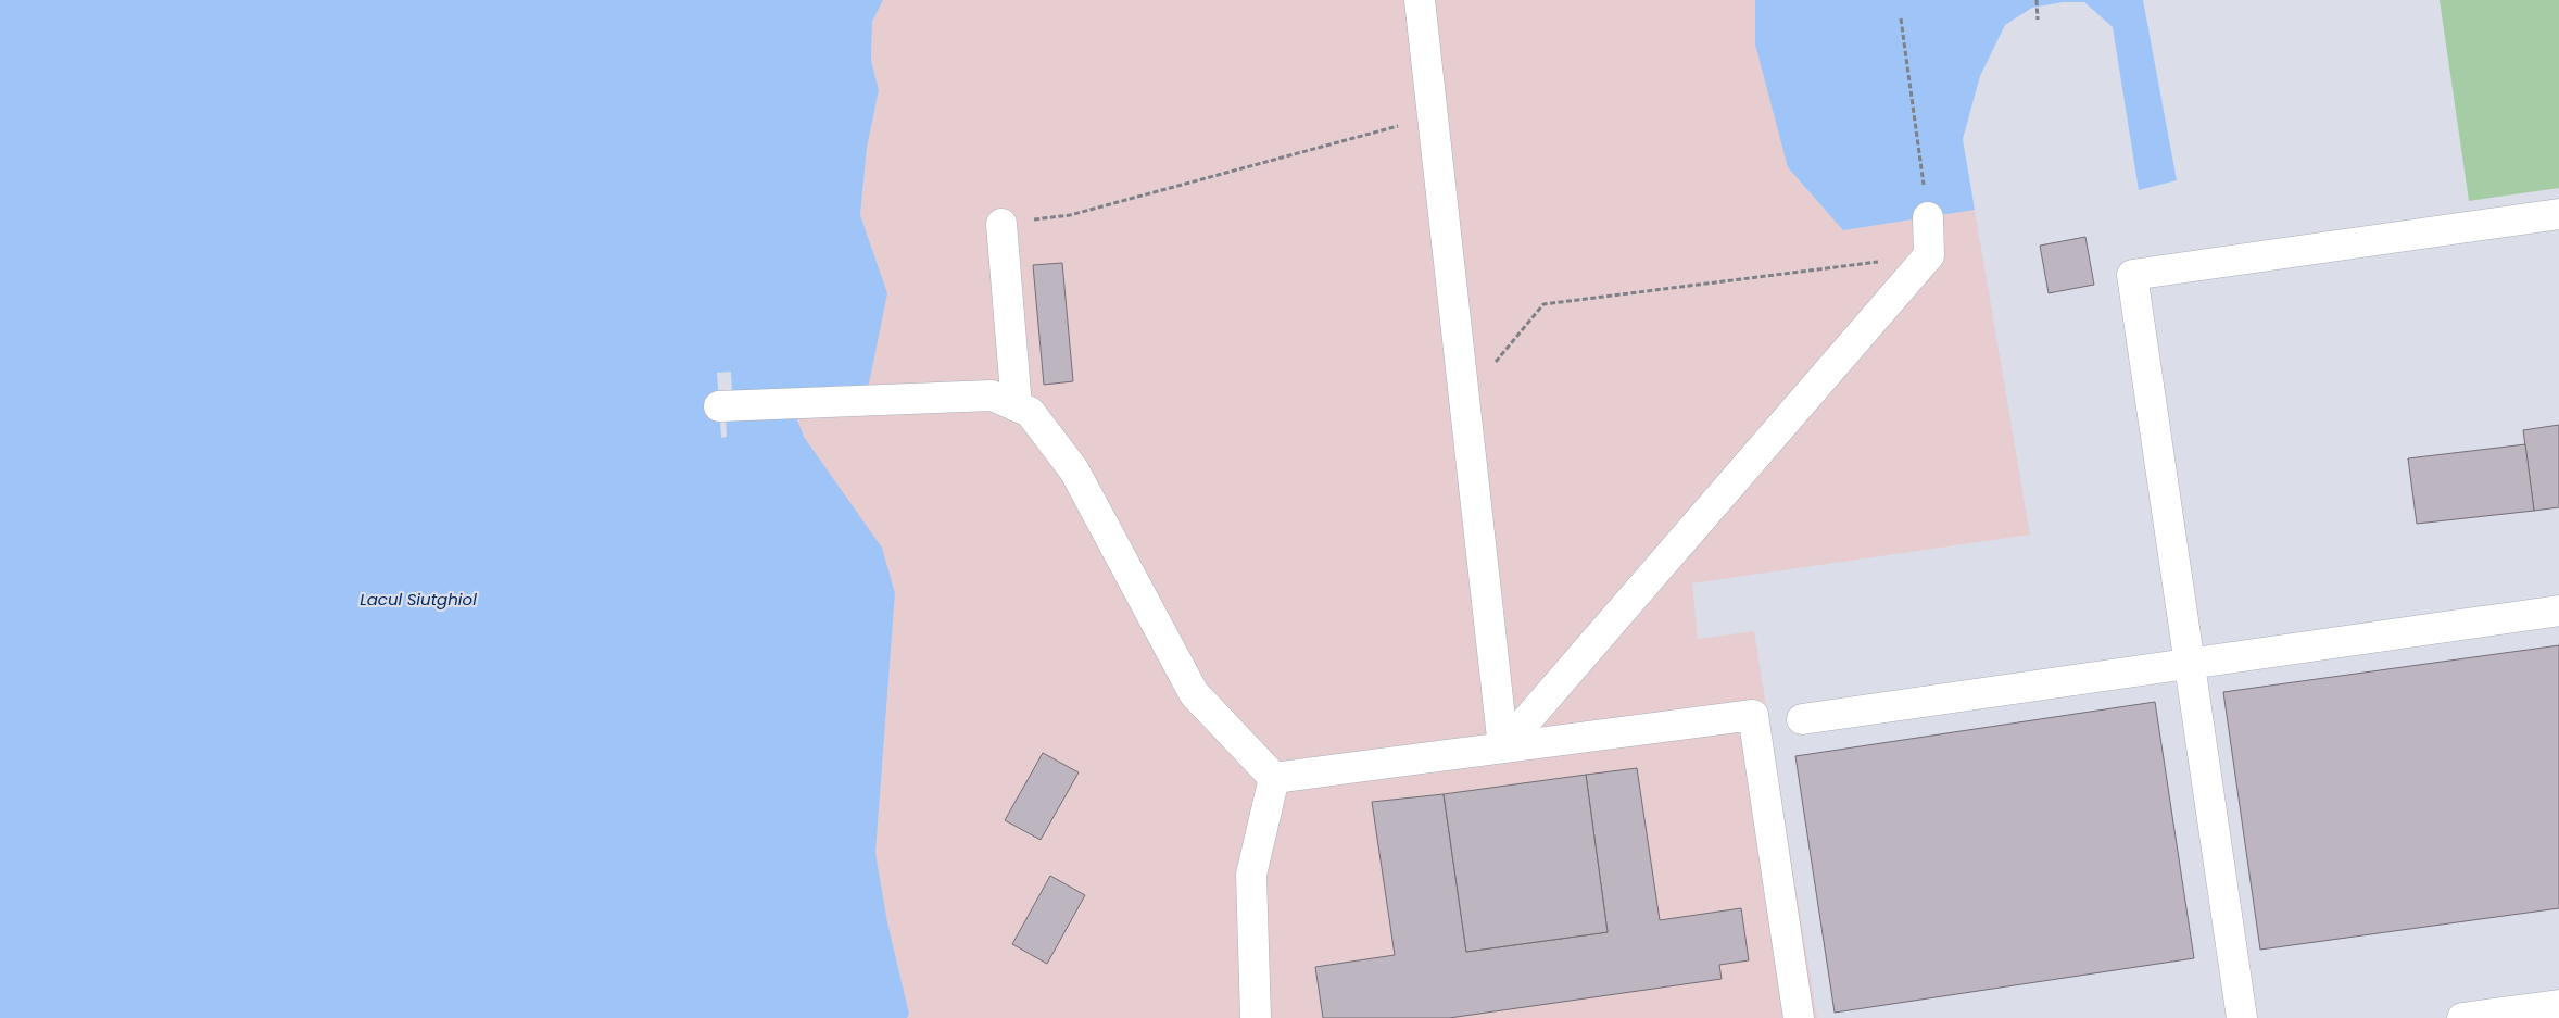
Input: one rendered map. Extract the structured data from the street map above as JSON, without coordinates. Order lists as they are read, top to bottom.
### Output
{
  "water": ["Lacul Siutghiol"]
}
